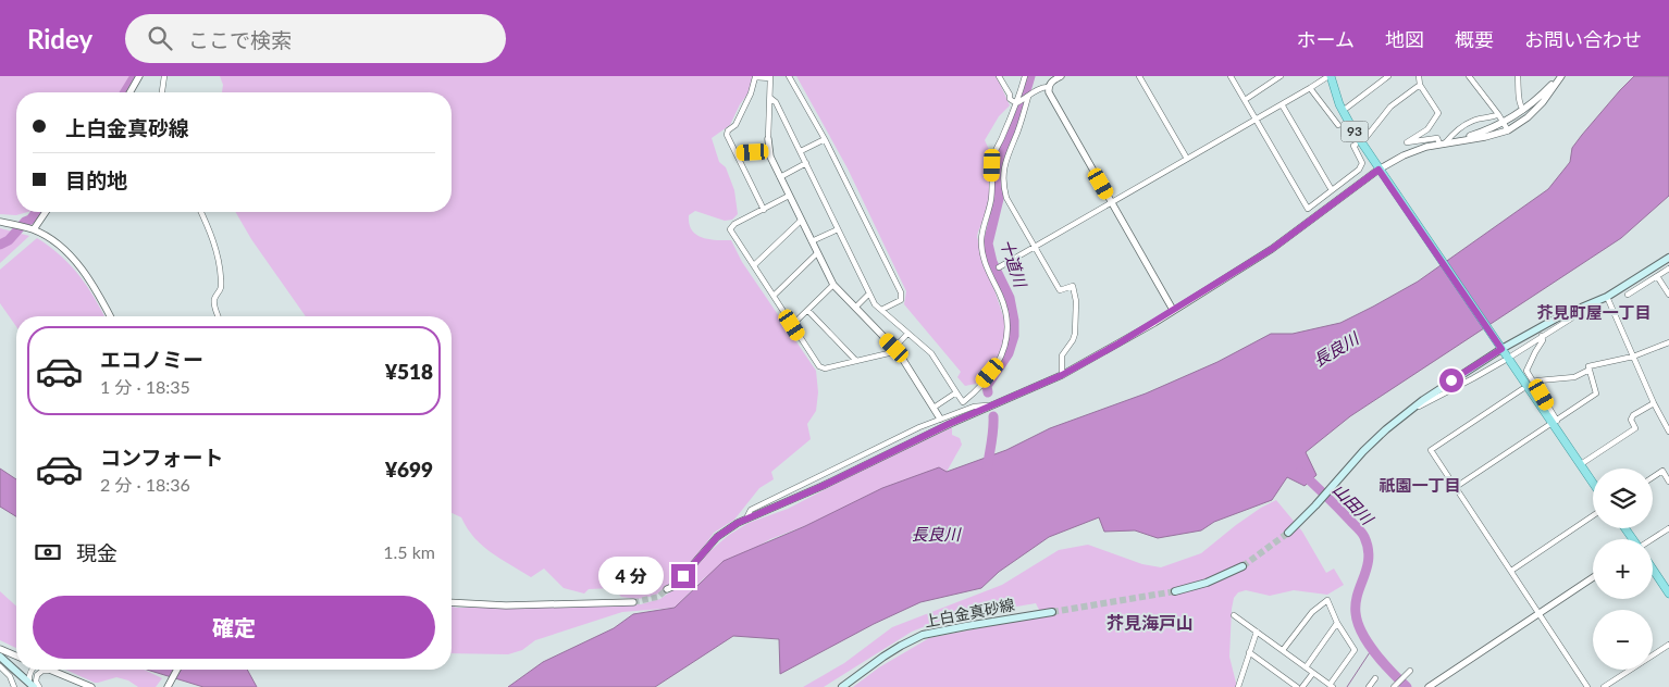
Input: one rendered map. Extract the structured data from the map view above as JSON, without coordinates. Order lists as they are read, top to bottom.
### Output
{
  "streets": {
    "main road": ["93", "上白金真砂線"]
  },
  "districts": ["芥見町屋一丁目", "祇園一丁目", "芥見海戸山"],
  "water": ["十道川", "長良川", "山田川"],
  "page": {
    "header": "Ridey",
    "search": "ここで検索",
    "nav": [
      "ホーム",
      "地図",
      "概要",
      "お問い合わせ"
    ],
    "banner": ["上白金真砂線", "目的地"],
    "list": [
      {
        "name": "エコノミー",
        "note": "1 分 · 18:35",
        "value": "¥518"
      },
      {
        "name": "コンフォート",
        "note": "2 分 · 18:36",
        "value": "¥699"
      }
    ],
    "map_buttons": ["+", "−"],
    "pay": ["現金", "1.5 km"],
    "bubble": "4 分",
    "buttons": "確定"
  }
}
